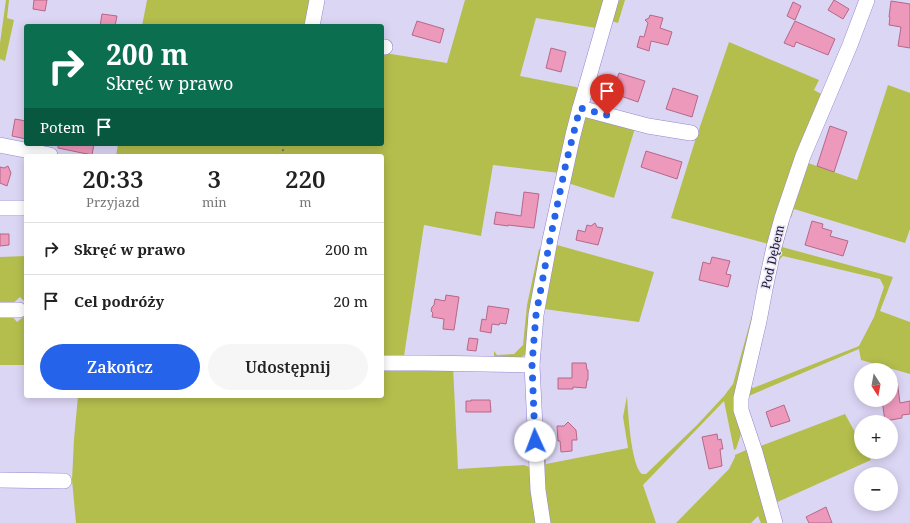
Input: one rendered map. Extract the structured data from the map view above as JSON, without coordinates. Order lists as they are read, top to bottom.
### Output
{
  "streets": {
    "street": ["Pod Dębem"]
  },
  "north": "bottom",
  "page": {
    "turn": ["200 m", "Skręć w prawo"],
    "then": "Potem",
    "eta": [
      "20:33",
      "Przyjazd",
      "3",
      "min",
      "220",
      "m"
    ],
    "list": [
      {
        "name": "Skręć w prawo",
        "value": "200 m"
      },
      {
        "name": "Cel podróży",
        "value": "20 m"
      }
    ],
    "buttons": ["Zakończ", "Udostępnij"],
    "map_buttons": ["+", "−"]
  }
}
